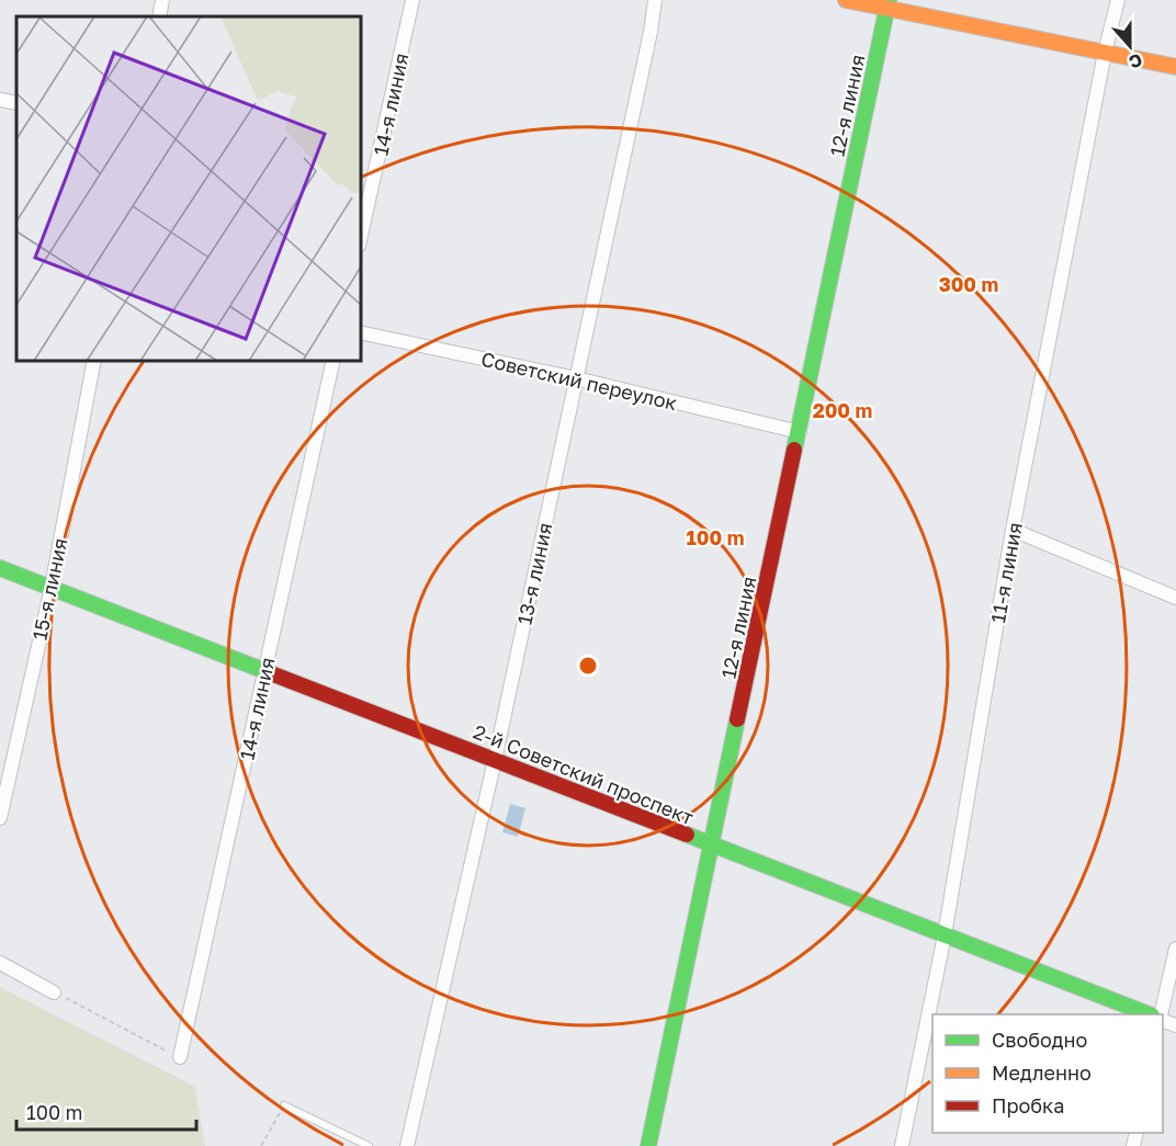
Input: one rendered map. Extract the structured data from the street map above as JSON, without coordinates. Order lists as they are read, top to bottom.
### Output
{
  "streets": {
    "street": [
      "14-я линия",
      "12-я линия",
      "Советский переулок",
      "11-я линия",
      "13-я линия",
      "15-я линия",
      "2-й Советский проспект"
    ]
  },
  "crossings": [
    ["14-я линия", "2-й Советский проспект"],
    ["12-я линия", "Советский переулок"],
    ["12-я линия", "2-й Советский проспект"],
    ["Советский переулок", "13-я линия"],
    ["11-я линия", "2-й Советский проспект"],
    ["13-я линия", "2-й Советский проспект"],
    ["15-я линия", "2-й Советский проспект"]
  ],
  "legend": ["Свободно", "Медленно", "Пробка"],
  "scale_bar": "100 m",
  "north": "bottom",
  "rings": ["300 m", "200 m", "100 m"]
}
